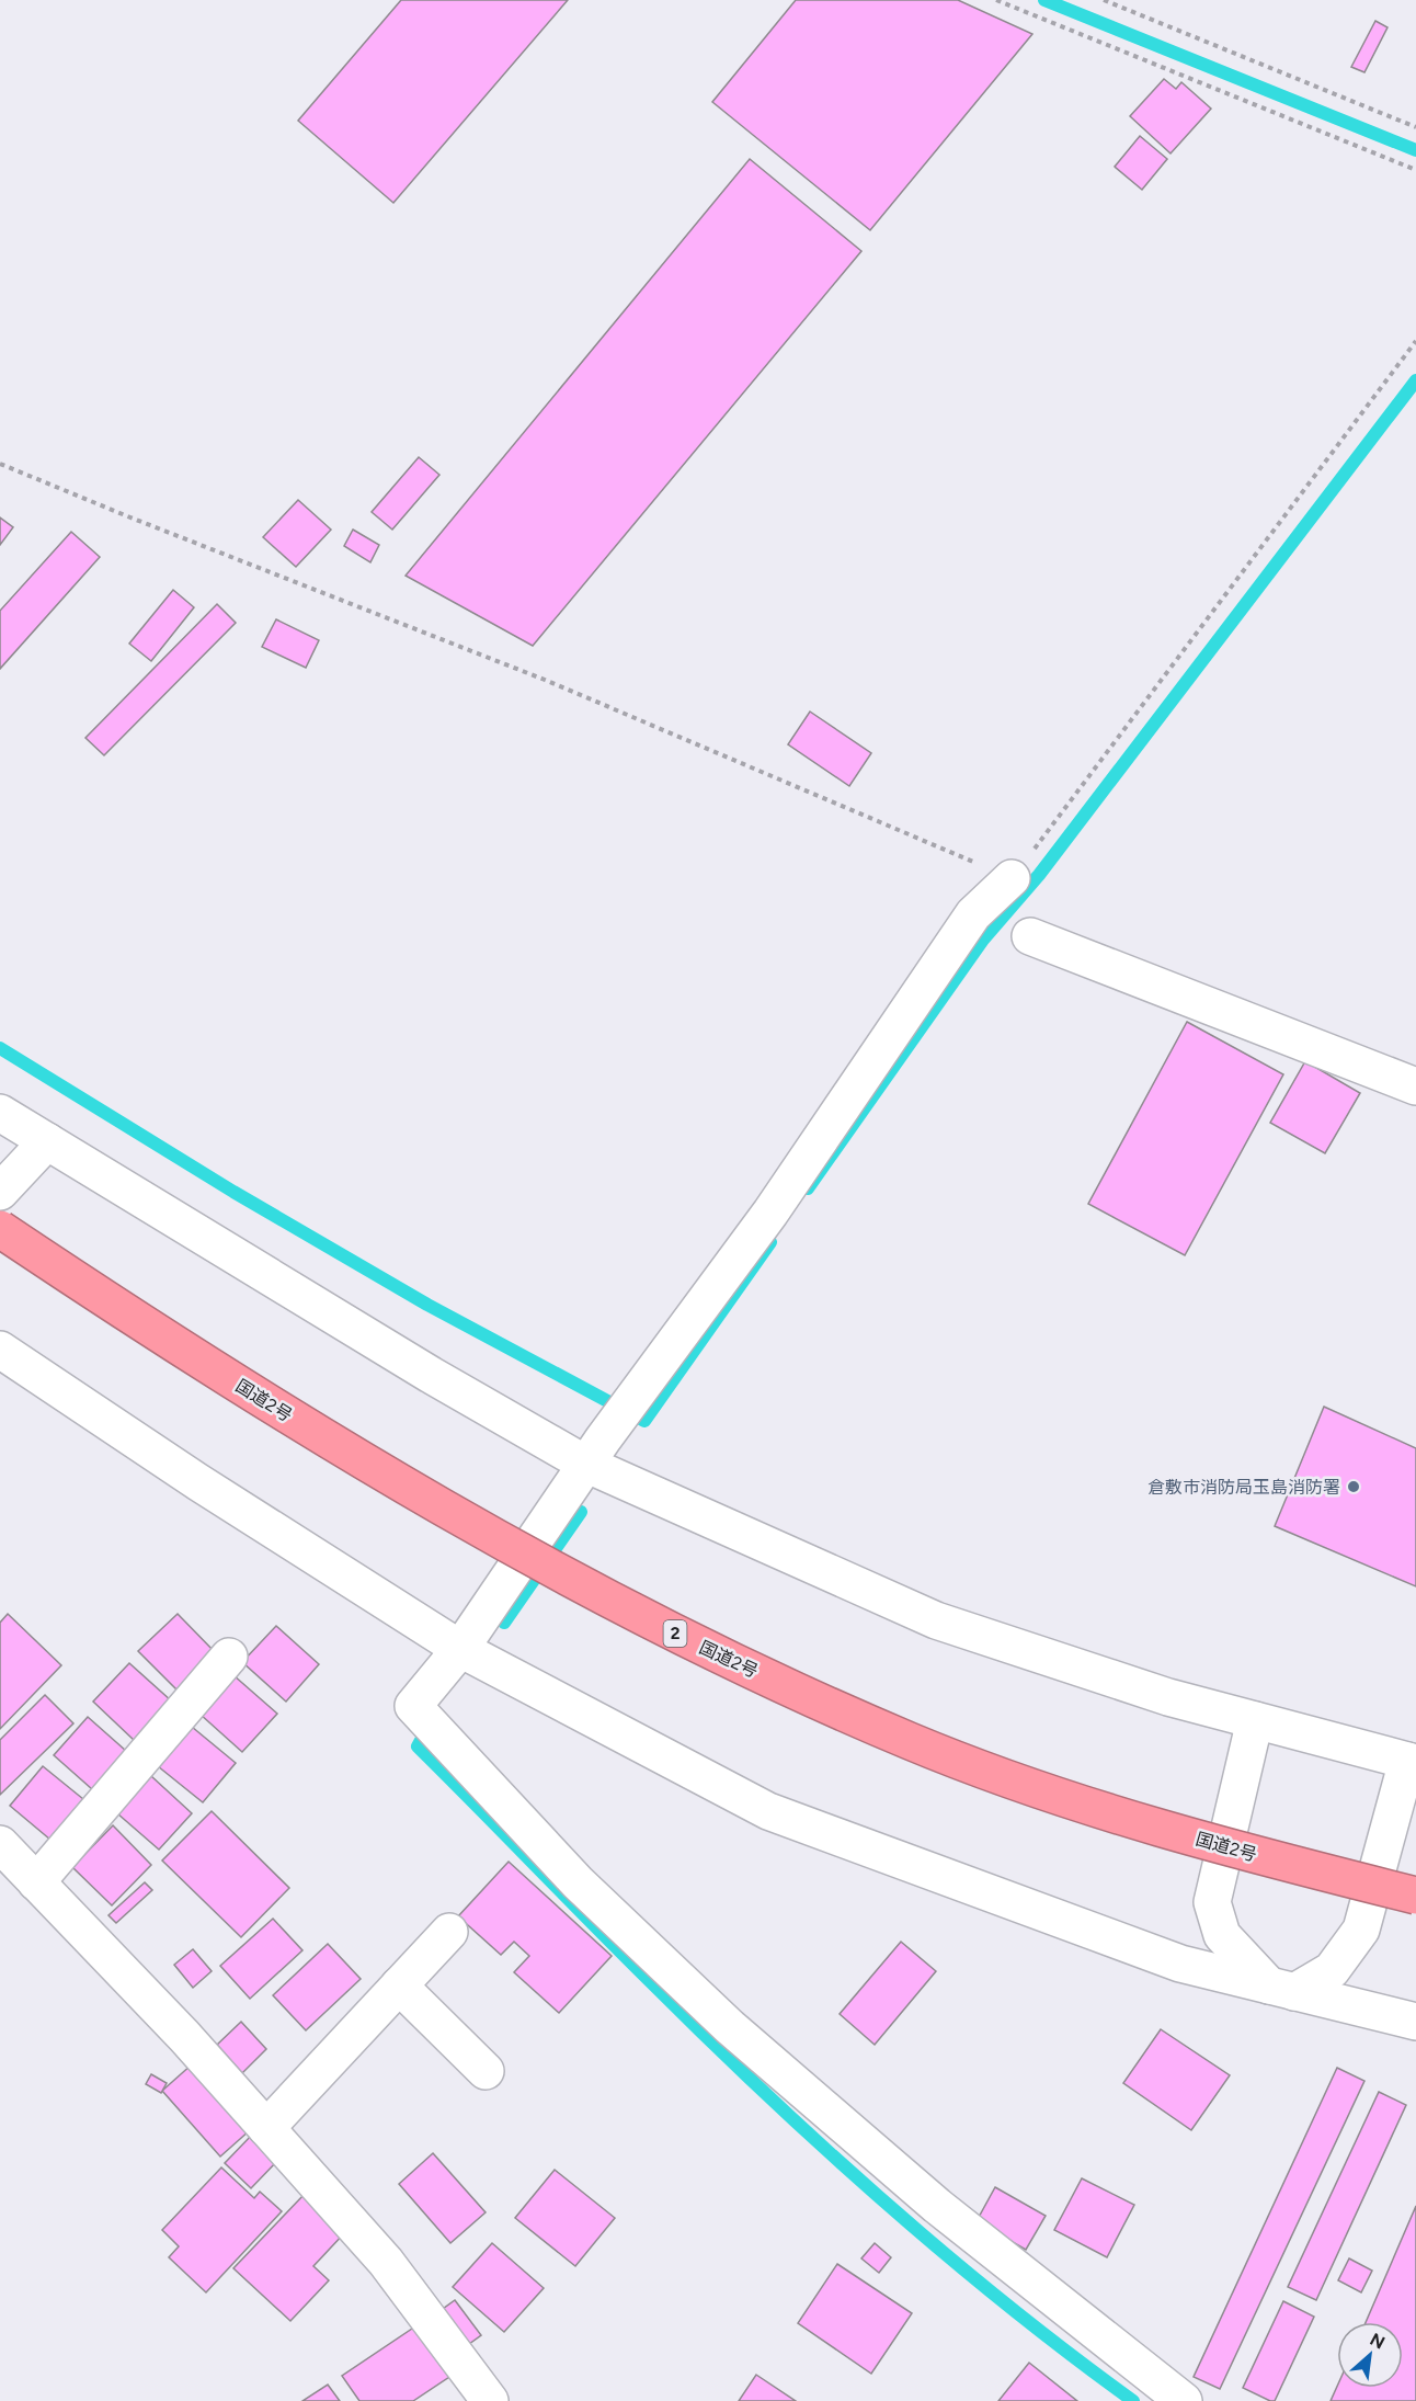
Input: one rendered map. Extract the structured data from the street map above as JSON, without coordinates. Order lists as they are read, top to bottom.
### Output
{
  "streets": {
    "highway": ["国道2号", "2"]
  },
  "places": ["倉敷市消防局玉島消防署"],
  "north": "top right"
}
